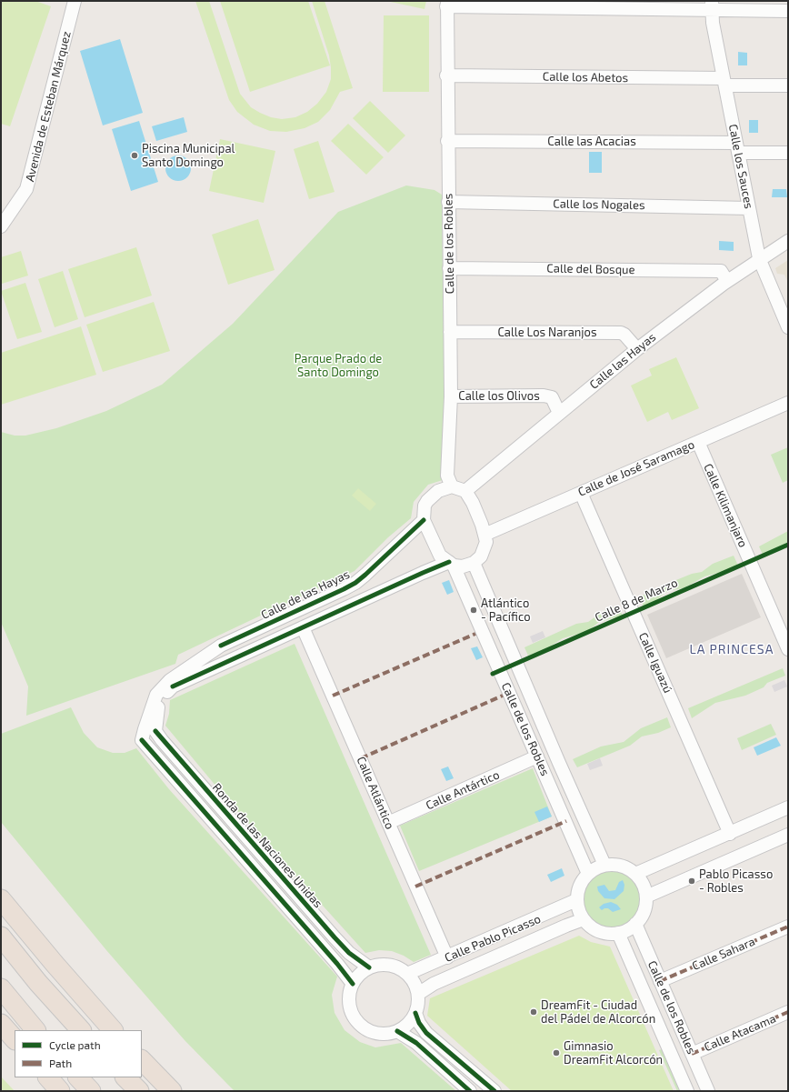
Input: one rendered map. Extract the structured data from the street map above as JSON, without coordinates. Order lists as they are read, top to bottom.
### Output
{
  "streets": {
    "street": [
      "Calle los Abetos",
      "Avenida de Esteban Márquez",
      "Calle las Acacias",
      "Calle los Sauces",
      "Calle los Nogales",
      "Calle de los Robles",
      "Calle del Bosque",
      "Calle Los Naranjos",
      "Calle las Hayas",
      "Calle los Olivos",
      "Calle de José Saramago",
      "Calle Kilimanjaro",
      "Calle de las Hayas",
      "Calle Iguazú",
      "Calle Antártico",
      "Calle Atlántico",
      "Ronda de las Naciones Unidas",
      "Calle Pablo Picasso",
      "Calle Sahara",
      "Calle Atacama"
    ],
    "cycle path": ["Calle 8 de Marzo"]
  },
  "crossings": [
    ["Calle los Abetos", "Calle los Sauces"],
    ["Calle los Abetos", "Calle de los Robles"],
    ["Calle las Acacias", "Calle los Sauces"],
    ["Calle las Acacias", "Calle de los Robles"],
    ["Calle los Sauces", "Calle los Nogales"],
    ["Calle los Sauces", "Calle las Hayas"],
    ["Calle los Nogales", "Calle de los Robles"],
    ["Calle de los Robles", "Calle del Bosque"],
    ["Calle de los Robles", "Calle Los Naranjos"],
    ["Calle de los Robles", "Calle las Hayas"],
    ["Calle de los Robles", "Calle los Olivos"],
    ["Calle de los Robles", "Calle de José Saramago"],
    ["Calle de los Robles", "Calle de las Hayas"],
    ["Calle de los Robles", "Calle Antártico"],
    ["Calle de los Robles", "Calle Pablo Picasso"],
    ["Calle de los Robles", "Calle Sahara"],
    ["Calle de los Robles", "Calle Atacama"],
    ["Calle del Bosque", "Calle las Hayas"],
    ["Calle Los Naranjos", "Calle las Hayas"],
    ["Calle las Hayas", "Calle los Olivos"],
    ["Calle las Hayas", "Calle de José Saramago"],
    ["Calle las Hayas", "Calle de las Hayas"],
    ["Calle de José Saramago", "Calle Kilimanjaro"],
    ["Calle de José Saramago", "Calle de las Hayas"],
    ["Calle de José Saramago", "Calle Iguazú"],
    ["Calle de las Hayas", "Ronda de las Naciones Unidas"],
    ["Calle Antártico", "Calle Atlántico"],
    ["Calle Atlántico", "Ronda de las Naciones Unidas"],
    ["Calle Atlántico", "Calle Pablo Picasso"],
    ["Ronda de las Naciones Unidas", "Calle Pablo Picasso"]
  ],
  "districts": ["LA PRINCESA"],
  "parks": ["Parque Prado de Santo Domingo"],
  "places": [
    "Piscina Municipal Santo Domingo",
    "Atlántico - Pacífico",
    "Pablo Picasso - Robles",
    "DreamFit - Ciudad del Pádel de Alcorcón",
    "Gimnasio DreamFit Alcorcón"
  ],
  "legend": ["Cycle path", "Path"]
}
